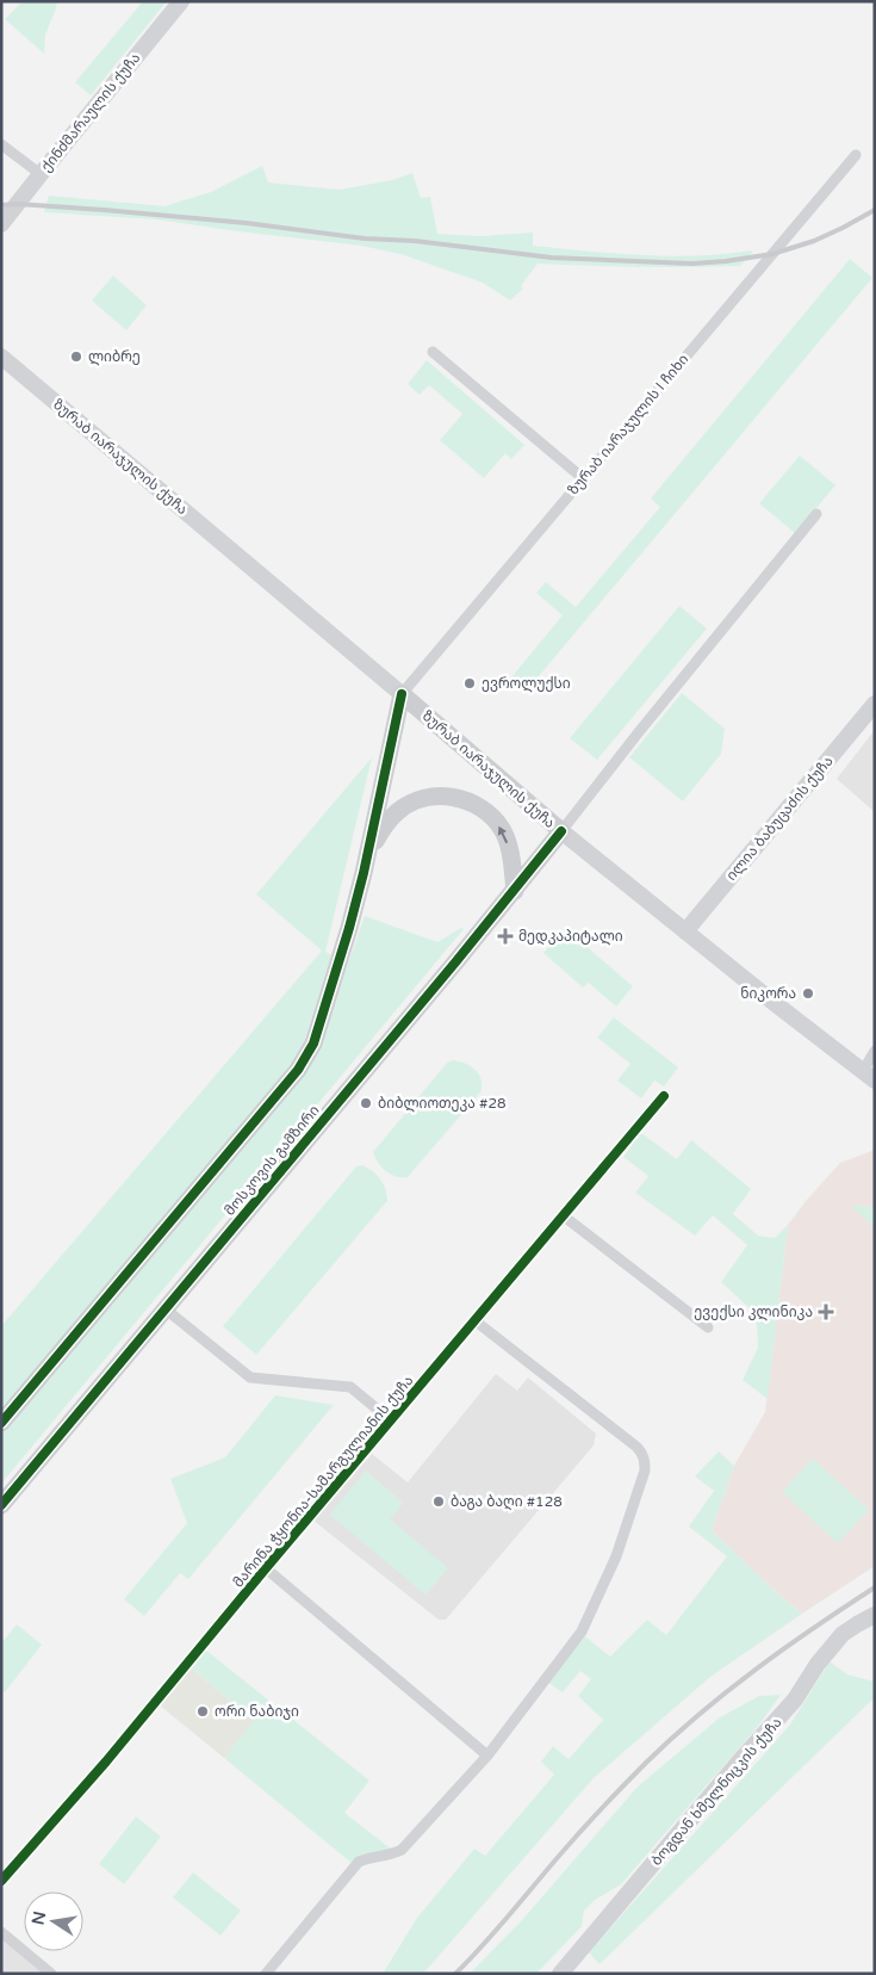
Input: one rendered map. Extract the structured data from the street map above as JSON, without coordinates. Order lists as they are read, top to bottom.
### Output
{
  "streets": {
    "main road": [
      "ქინძმარაულის ქუჩა",
      "ზურაბ იარაჯულის ქუჩა",
      "ილია ბაბუცაძის ქუჩა",
      "მოსკოვის გამზირი",
      "ბოგდან ხმელნიცკის ქუჩა"
    ],
    "street": ["ზურაბ იარაჯულის I ჩიხი", "მარინა ჭყონია-სამარგულიანის ქუჩა"]
  },
  "crossings": [
    ["ზურაბ იარაჯულის I ჩიხი", "ზურაბ იარაჯულის ქუჩა"],
    ["ზურაბ იარაჯულის ქუჩა", "ილია ბაბუცაძის ქუჩა"],
    ["ზურაბ იარაჯულის ქუჩა", "მოსკოვის გამზირი"]
  ],
  "places": {
    "other": [
      "ლიბრე",
      "ევროლუქსი",
      "ნიკორა",
      "ბიბლიოთეკა #28",
      "ბაგა ბაღი #128",
      "ორი ნაბიჯი"
    ],
    "health": ["მედკაპიტალი", "ევექსი კლინიკა"]
  },
  "north": "left"
}
